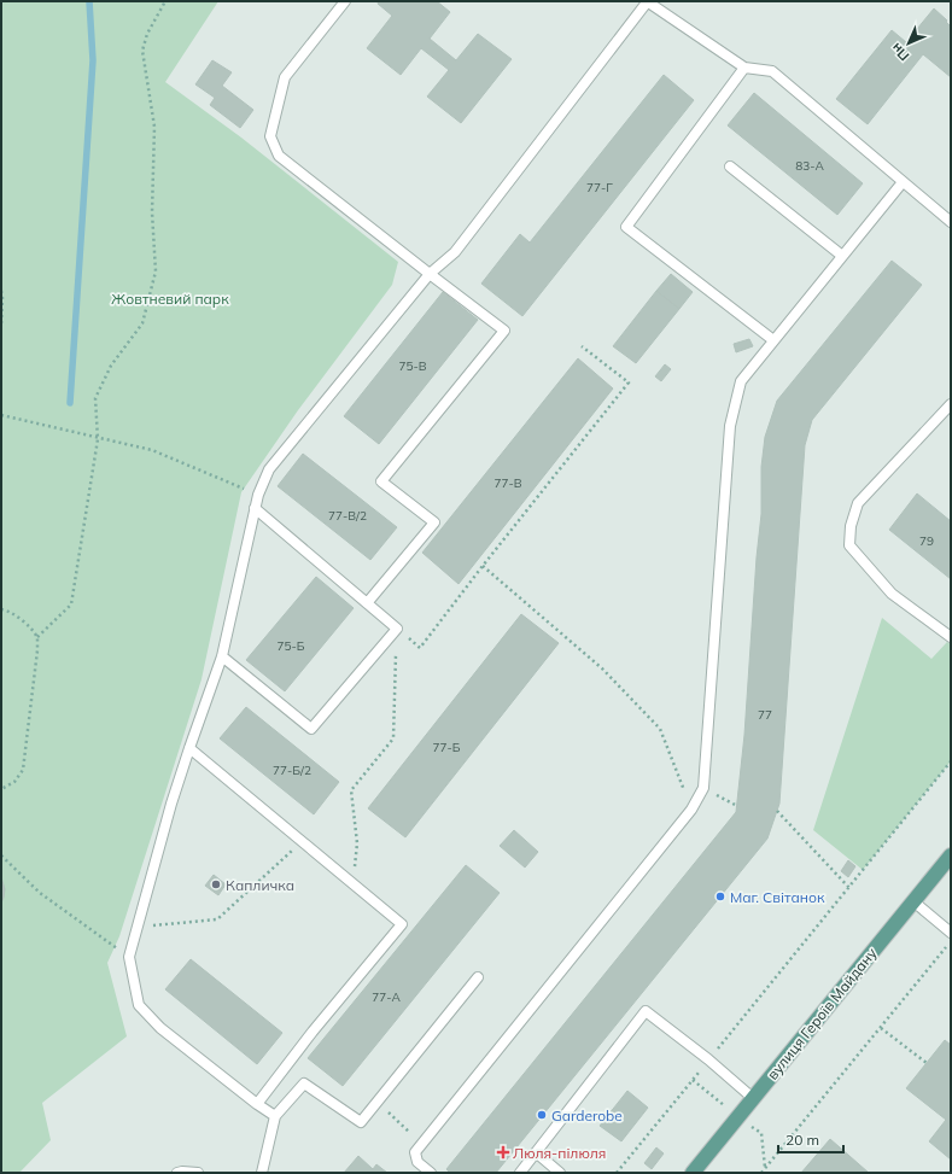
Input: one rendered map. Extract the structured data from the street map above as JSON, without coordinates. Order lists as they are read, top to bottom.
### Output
{
  "streets": {
    "main road": ["вулиця Героїв Майдану"]
  },
  "parks": ["Жовтневий парк"],
  "places": {
    "other": ["Капличка", "Маг. Світанок", "Garderobe"],
    "health": ["Люля-пілюля"]
  },
  "house_numbers": [
    "83-А",
    "77-Г",
    "75-В",
    "77-В",
    "77-В/2",
    "79",
    "75-Б",
    "77",
    "77-Б",
    "77-Б/2",
    "77-А"
  ],
  "scale_bar": "20 m",
  "north": "bottom left"
}
